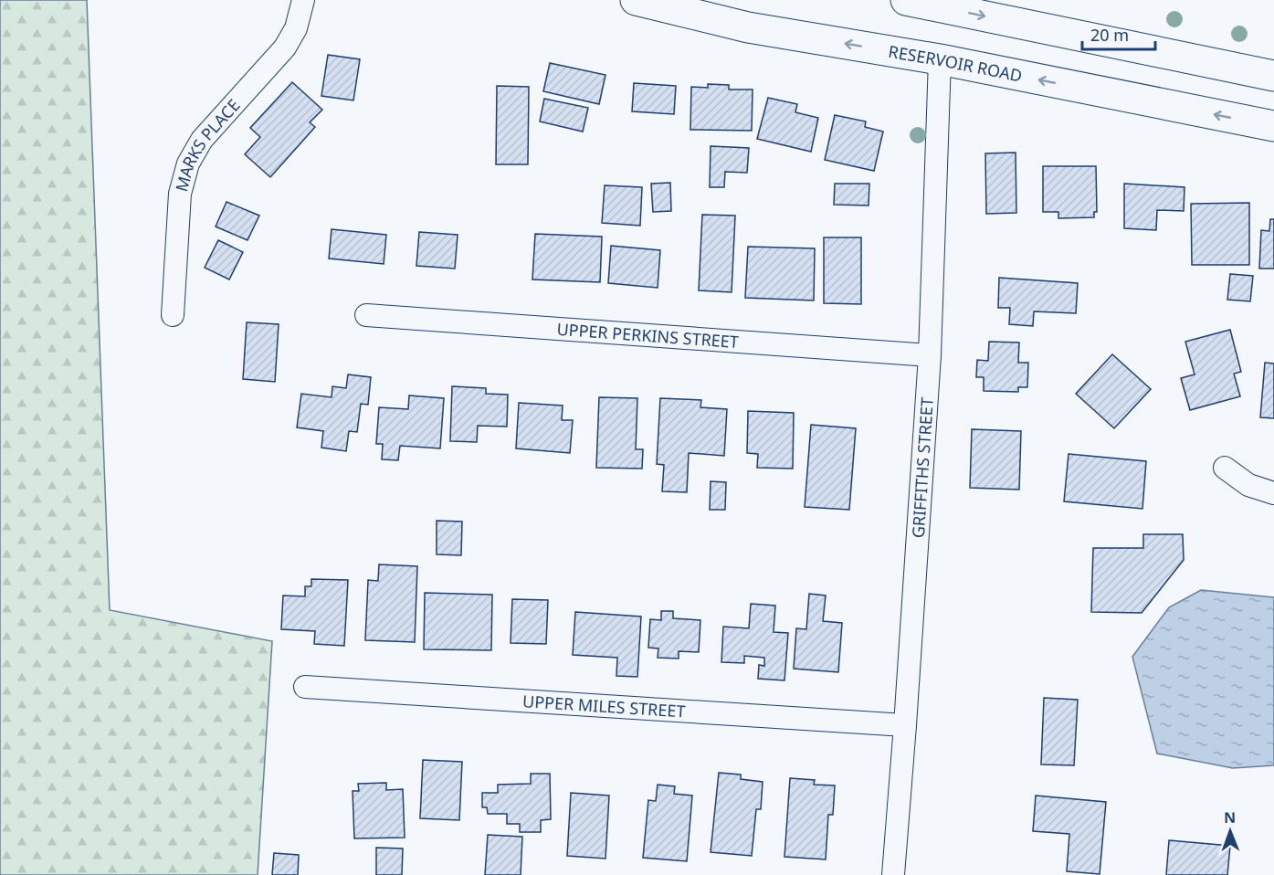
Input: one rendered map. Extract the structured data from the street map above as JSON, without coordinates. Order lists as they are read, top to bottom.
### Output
{
  "streets": {
    "main road": ["RESERVOIR ROAD"],
    "street": [
      "MARKS PLACE",
      "UPPER PERKINS STREET",
      "GRIFFITHS STREET",
      "UPPER MILES STREET"
    ]
  },
  "crossings": [
    ["RESERVOIR ROAD", "GRIFFITHS STREET"],
    ["UPPER PERKINS STREET", "GRIFFITHS STREET"],
    ["GRIFFITHS STREET", "UPPER MILES STREET"]
  ],
  "scale_bar": "20 m",
  "north": "top"
}
